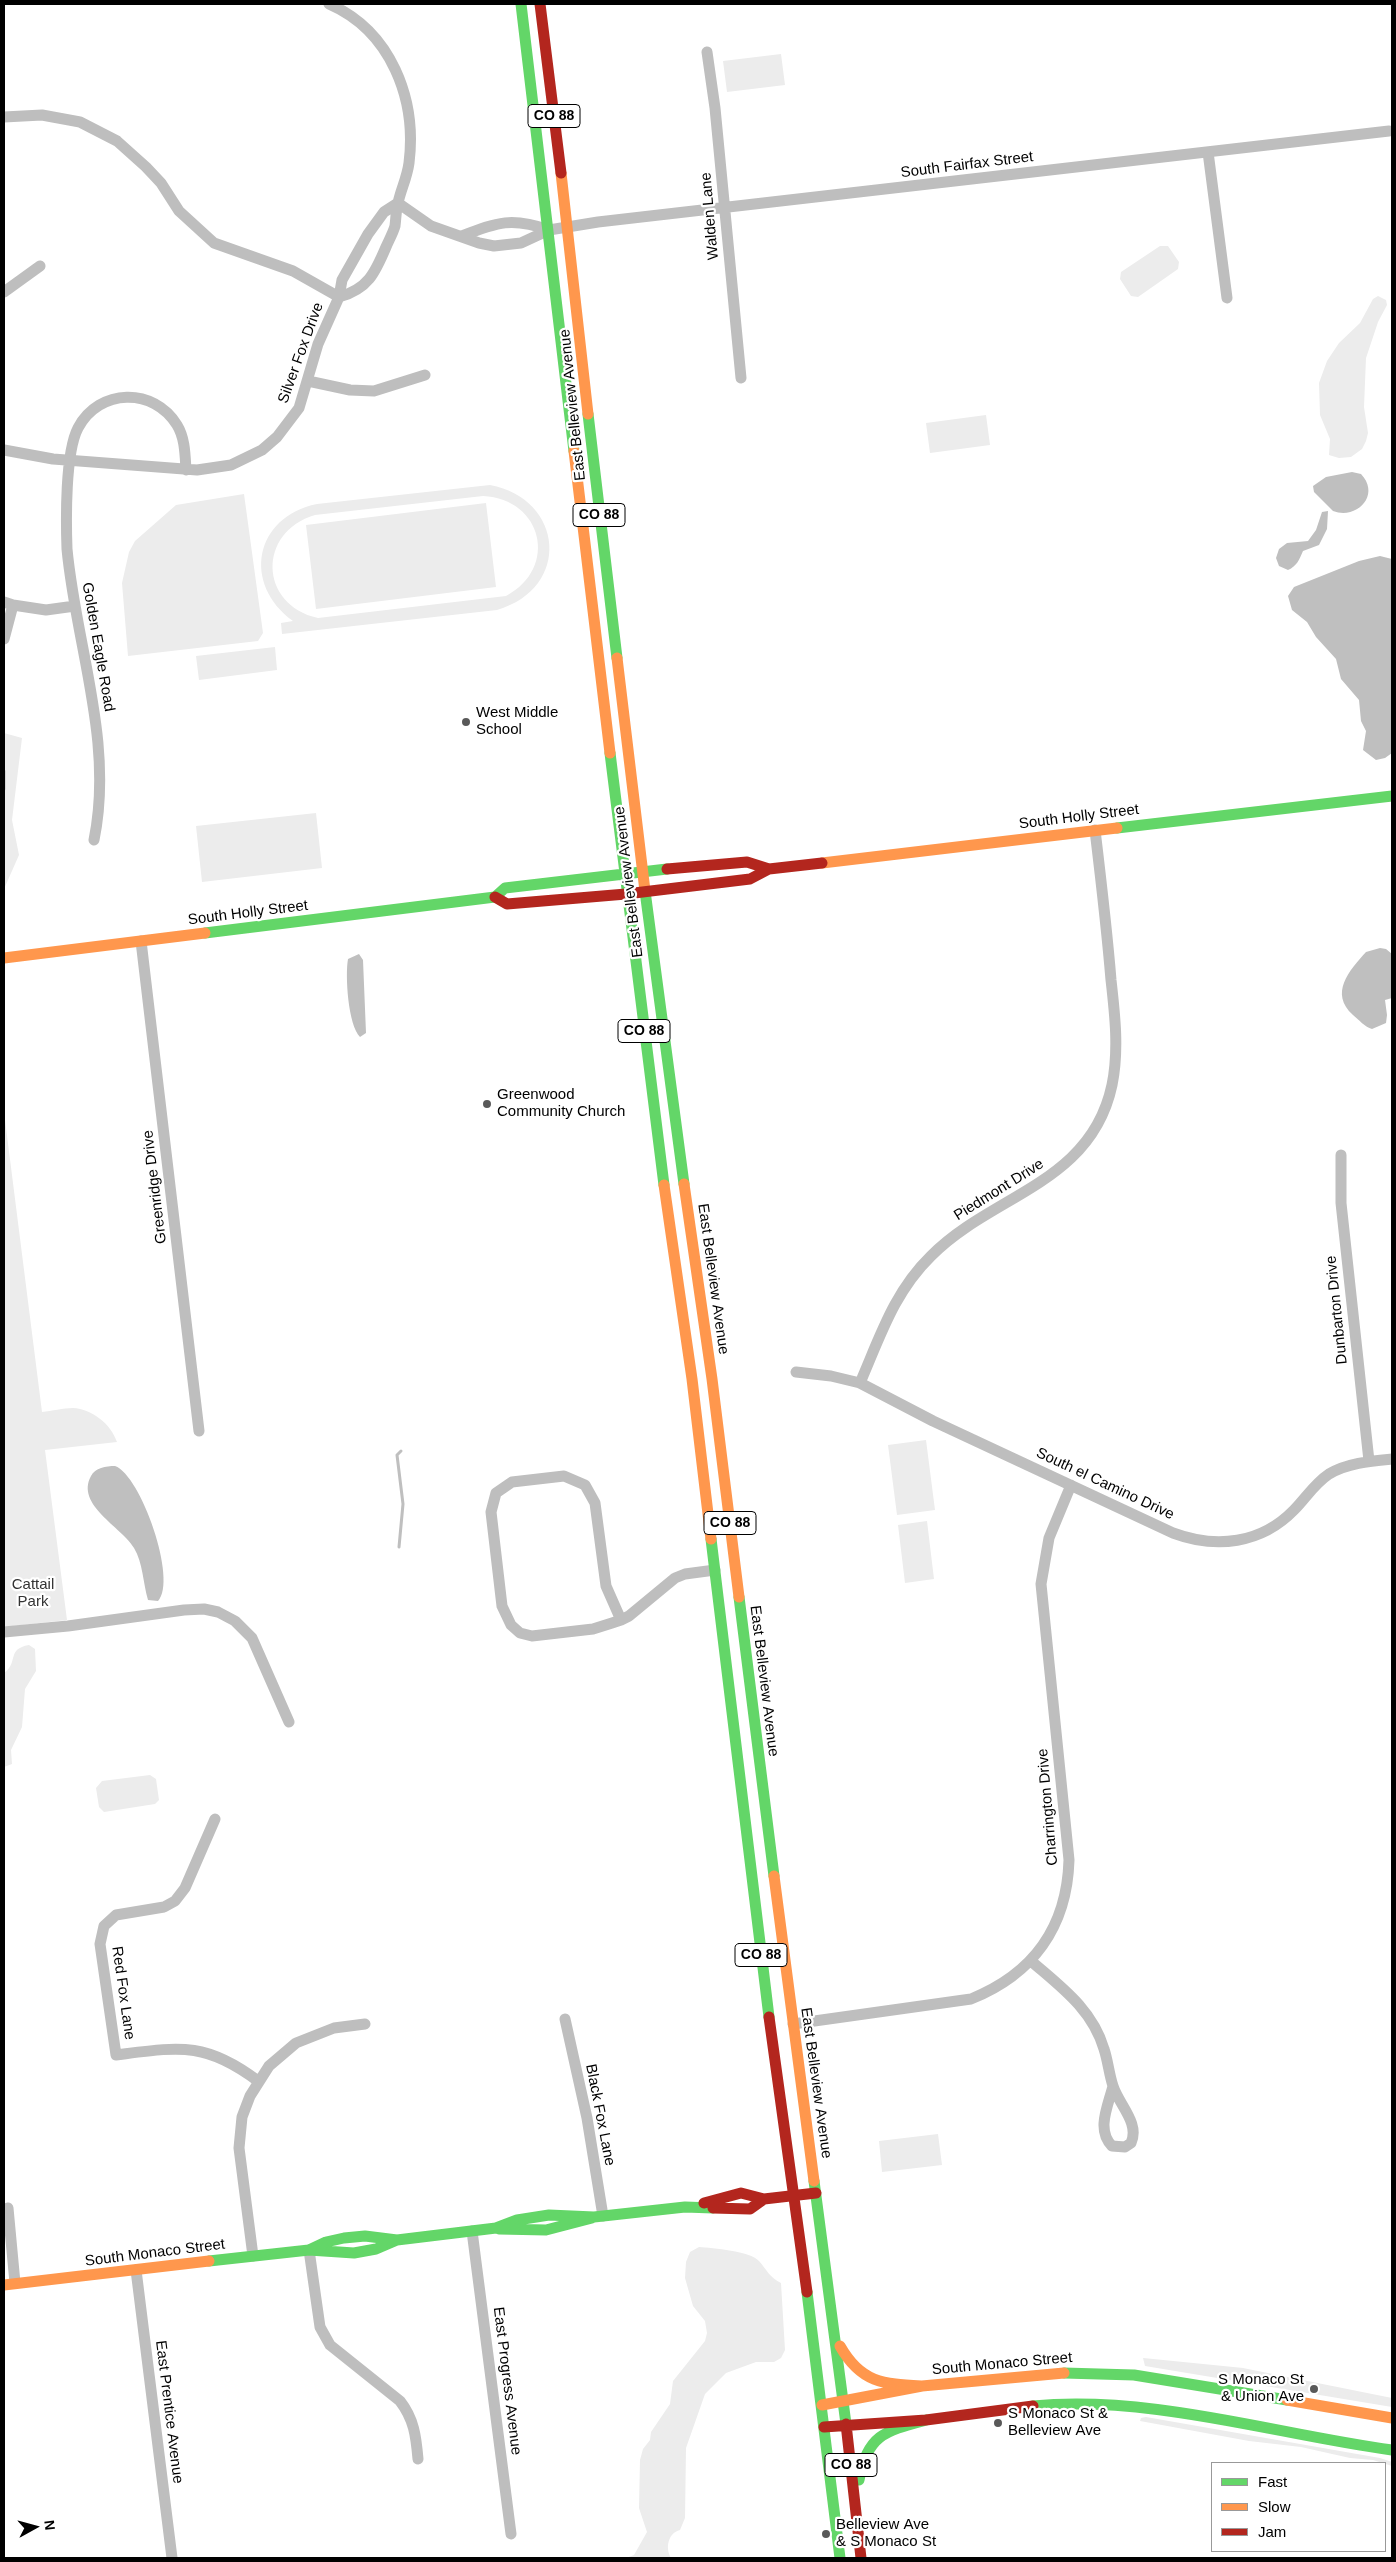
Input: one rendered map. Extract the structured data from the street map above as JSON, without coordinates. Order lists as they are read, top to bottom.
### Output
{
  "streets": {
    "main road": [
      "CO 88",
      "East Belleview Avenue",
      "South Holly Street",
      "South Monaco Street"
    ],
    "street": [
      "South Fairfax Street",
      "Walden Lane",
      "Silver Fox Drive",
      "Golden Eagle Road",
      "Greenridge Drive",
      "Piedmont Drive",
      "Dunbarton Drive",
      "South el Camino Drive",
      "Charrington Drive",
      "Red Fox Lane",
      "Black Fox Lane",
      "East Progress Avenue",
      "East Prentice Avenue"
    ]
  },
  "crossings": [
    ["South Fairfax Street", "Walden Lane"],
    ["South Fairfax Street", "East Belleview Avenue"],
    ["Silver Fox Drive", "Golden Eagle Road"],
    ["East Belleview Avenue", "South Holly Street"],
    ["East Belleview Avenue", "Charrington Drive"],
    ["East Belleview Avenue", "South Monaco Street"],
    ["South Holly Street", "Greenridge Drive"],
    ["South Holly Street", "Piedmont Drive"],
    ["Piedmont Drive", "South el Camino Drive"],
    ["Dunbarton Drive", "South el Camino Drive"],
    ["South el Camino Drive", "Charrington Drive"],
    ["Black Fox Lane", "South Monaco Street"],
    ["South Monaco Street", "East Progress Avenue"],
    ["South Monaco Street", "East Prentice Avenue"]
  ],
  "parks": ["Cattail Park"],
  "places": [
    "West Middle School",
    "Greenwood Community Church",
    "S Monaco St & Union Ave",
    "S Monaco St & Belleview Ave",
    "Belleview Ave & S Monaco St"
  ],
  "legend": ["Fast", "Slow", "Jam"],
  "north": "right"
}
